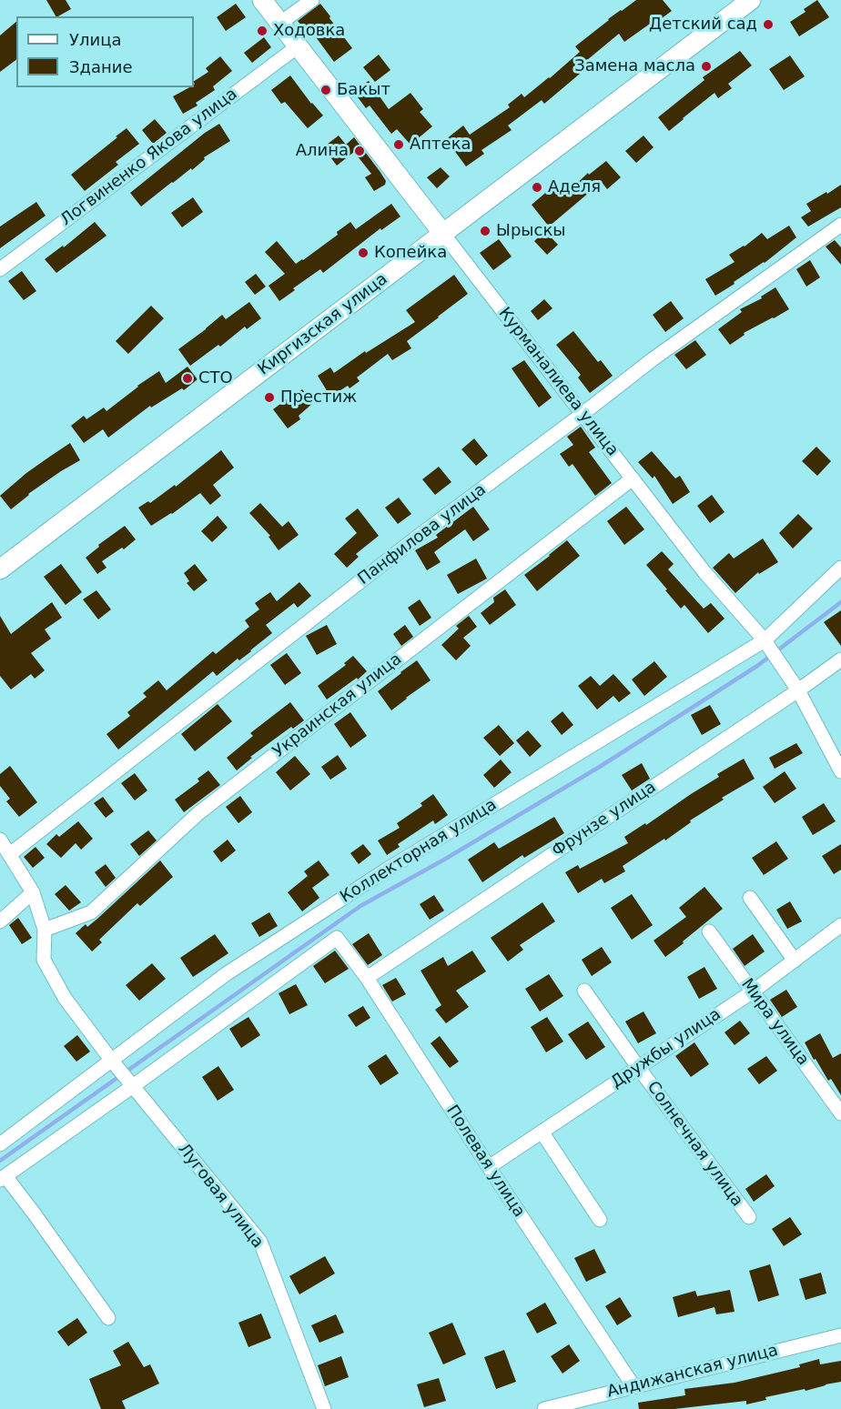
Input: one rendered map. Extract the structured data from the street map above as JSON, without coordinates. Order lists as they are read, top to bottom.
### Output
{
  "streets": {
    "main road": ["Киргизская улица", "Курманалиева улица"],
    "street": [
      "Логвиненко Якова улица",
      "Панфилова улица",
      "Украинская улица",
      "Фрунзе улица",
      "Коллекторная улица",
      "Мира улица",
      "Дружбы улица",
      "Солнечная улица",
      "Полевая улица",
      "Луговая улица",
      "Андижанская улица"
    ]
  },
  "crossings": [
    ["Логвиненко Якова улица", "Курманалиева улица"],
    ["Киргизская улица", "Курманалиева улица"],
    ["Курманалиева улица", "Панфилова улица"],
    ["Курманалиева улица", "Украинская улица"],
    ["Курманалиева улица", "Фрунзе улица"],
    ["Курманалиева улица", "Коллекторная улица"],
    ["Панфилова улица", "Луговая улица"],
    ["Украинская улица", "Луговая улица"],
    ["Фрунзе улица", "Полевая улица"],
    ["Коллекторная улица", "Луговая улица"],
    ["Мира улица", "Дружбы улица"],
    ["Дружбы улица", "Солнечная улица"],
    ["Дружбы улица", "Полевая улица"],
    ["Полевая улица", "Луговая улица"],
    ["Полевая улица", "Андижанская улица"]
  ],
  "places": [
    "Детский сад",
    "Ходовка",
    "Замена масла",
    "Бакыт",
    "Аптека",
    "Алина",
    "Аделя",
    "Ырыскы",
    "Копейка",
    "СТО",
    "Престиж"
  ],
  "legend": ["Улица", "Здание"]
}
